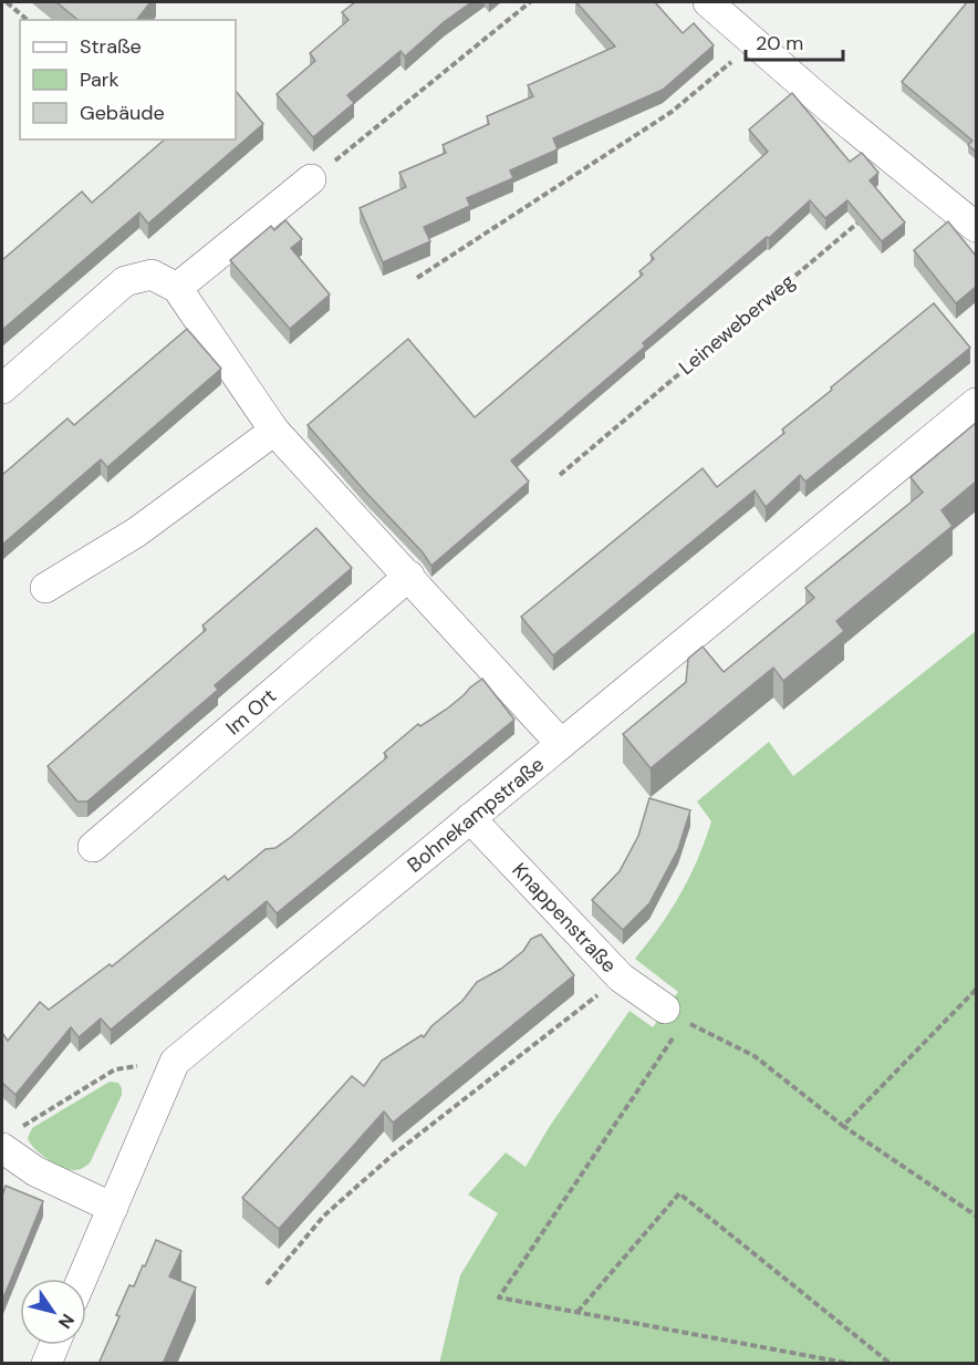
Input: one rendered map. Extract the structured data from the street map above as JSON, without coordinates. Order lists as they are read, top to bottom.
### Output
{
  "streets": {
    "street": ["Im Ort", "Bohnekampstraße", "Knappenstraße"],
    "path": ["Leineweberweg"]
  },
  "crossings": [
    ["Bohnekampstraße", "Knappenstraße"]
  ],
  "legend": ["Straße", "Park", "Gebäude"],
  "scale_bar": "20 m",
  "north": "bottom right"
}
